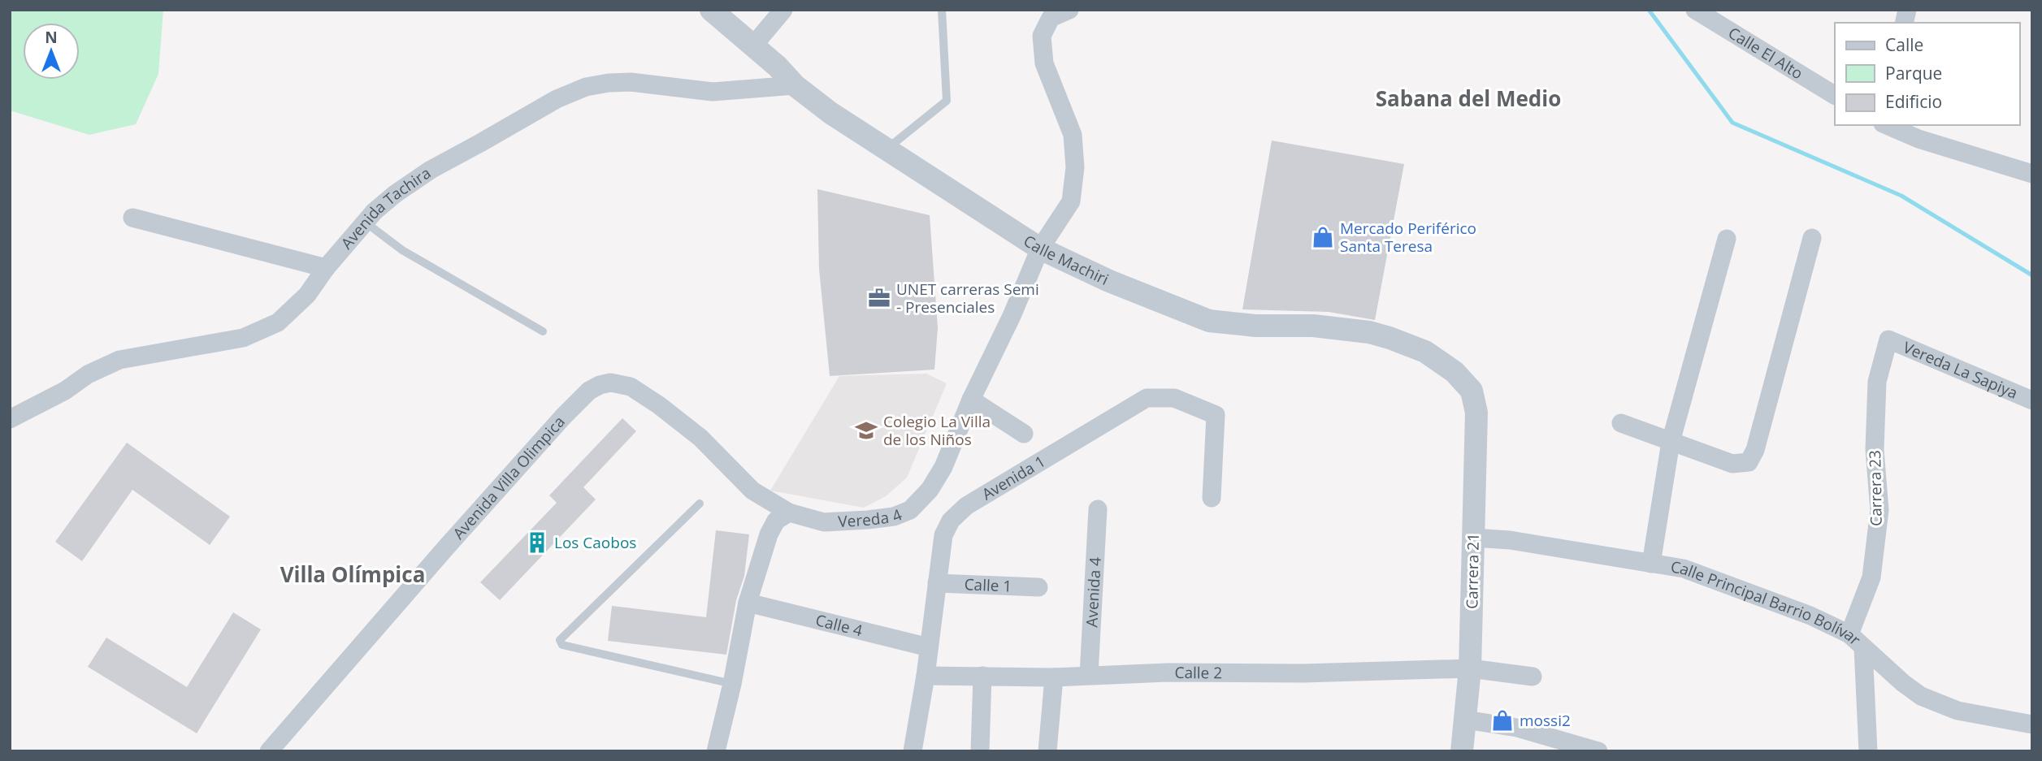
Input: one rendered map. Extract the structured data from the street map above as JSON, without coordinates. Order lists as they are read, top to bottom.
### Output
{
  "streets": {
    "street": [
      "Calle El Alto",
      "Avenida Tachira",
      "Calle Machiri",
      "Vereda La Sapiya",
      "Avenida Villa Olimpica",
      "Avenida 1",
      "Carrera 23",
      "Vereda 4",
      "Carrera 21",
      "Calle 1",
      "Avenida 4",
      "Calle Principal Barrio Bolívar",
      "Calle 4",
      "Calle 2"
    ]
  },
  "crossings": [
    ["Avenida Tachira", "Calle Machiri"],
    ["Calle Machiri", "Vereda 4"],
    ["Calle Machiri", "Carrera 21"],
    ["Vereda La Sapiya", "Carrera 23"],
    ["Avenida Villa Olimpica", "Vereda 4"],
    ["Avenida 1", "Calle 1"],
    ["Avenida 1", "Calle 4"],
    ["Avenida 1", "Calle 2"],
    ["Carrera 23", "Calle Principal Barrio Bolívar"],
    ["Carrera 21", "Calle Principal Barrio Bolívar"],
    ["Carrera 21", "Calle 2"],
    ["Avenida 4", "Calle 2"]
  ],
  "districts": ["Sabana del Medio", "Villa Olímpica"],
  "places": {
    "shop": ["Mercado Periférico Santa Teresa", "mossi2"],
    "office": ["UNET carreras Semi - Presenciales"],
    "school or university": ["Colegio La Villa de los Niños"],
    "building": ["Los Caobos"]
  },
  "legend": ["Calle", "Parque", "Edificio"],
  "north": "top"
}
